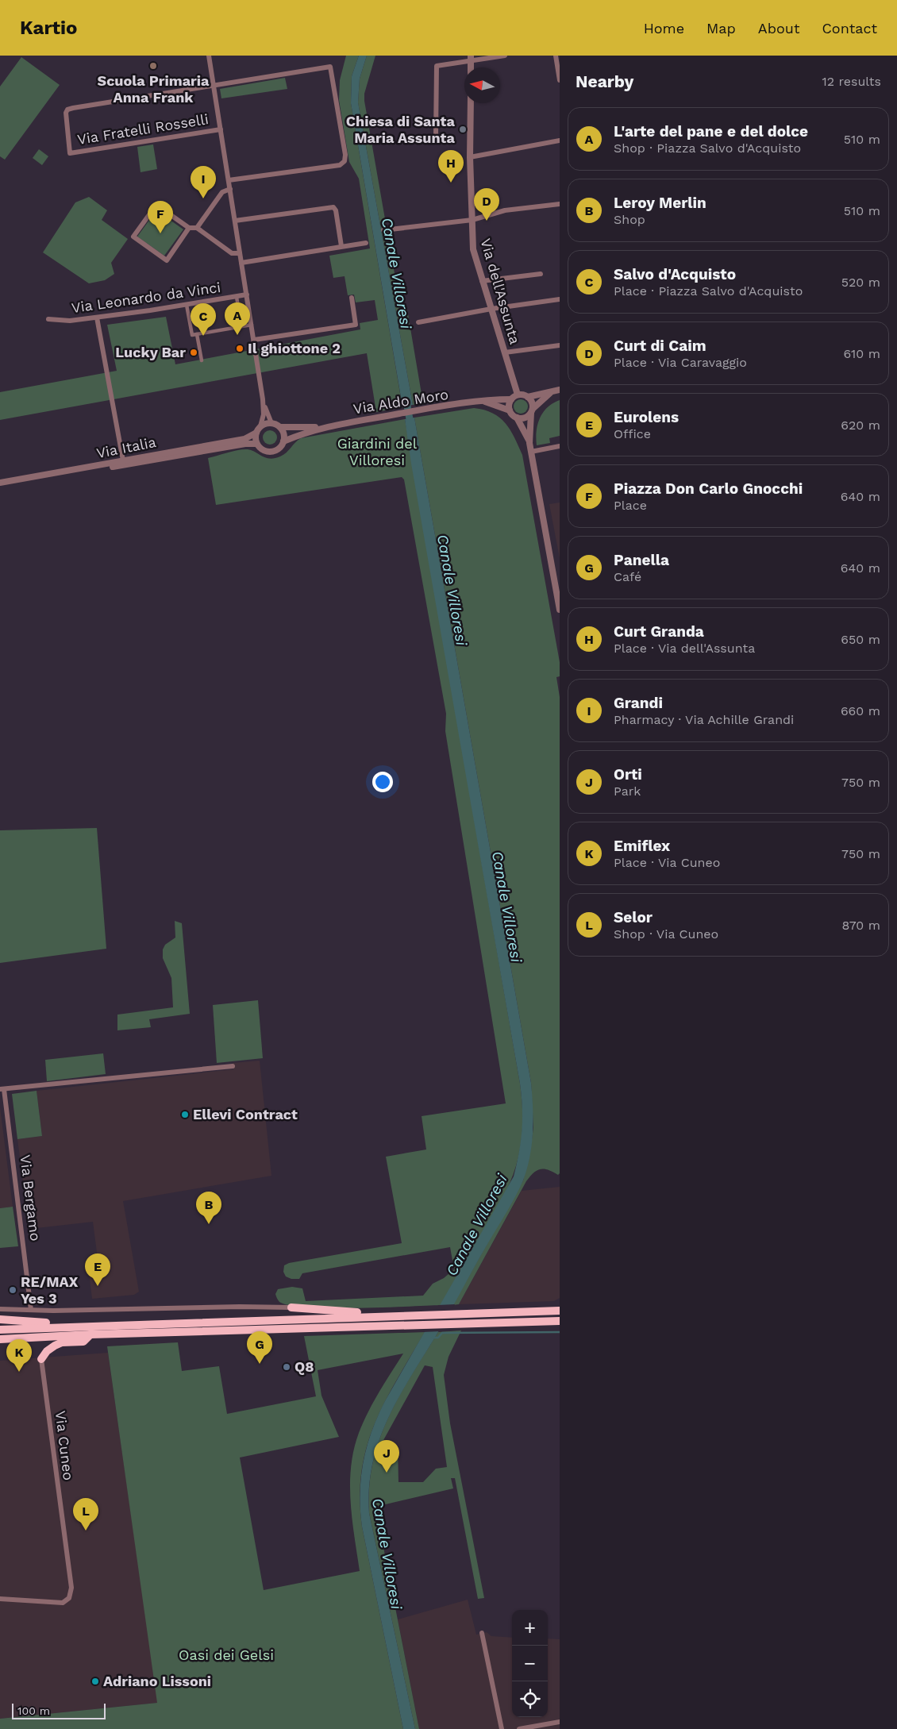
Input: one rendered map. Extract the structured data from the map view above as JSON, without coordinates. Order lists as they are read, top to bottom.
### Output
{
  "streets": {
    "street": [
      "Via Fratelli Rosselli",
      "Via dell'Assunta",
      "Via Leonardo da Vinci",
      "Via Aldo Moro",
      "Via Italia",
      "Via Bergamo",
      "Via Cuneo"
    ]
  },
  "crossings": [
    ["Via dell'Assunta", "Via Aldo Moro"],
    ["Via Aldo Moro", "Via Italia"]
  ],
  "water": ["Canale Villoresi"],
  "parks": ["Giardini del Villoresi", "Oasi dei Gelsi"],
  "places": [
    "Scuola Primaria Anna Frank",
    "Chiesa di Santa Maria Assunta",
    "Il ghiottone 2",
    "Lucky Bar",
    "Ellevi Contract",
    "RE/MAX Yes 3",
    "Q8",
    "Adriano Lissoni"
  ],
  "scale_bar": "100 m",
  "north": "left",
  "page": {
    "header": "Kartio",
    "nav": [
      "Home",
      "Map",
      "About",
      "Contact"
    ],
    "heading": ["Nearby", "12 results"],
    "list": [
      {
        "mark": "A",
        "name": "L'arte del pane e del dolce",
        "note": "Shop · Piazza Salvo d'Acquisto",
        "value": "510 m"
      },
      {
        "mark": "B",
        "name": "Leroy Merlin",
        "note": "Shop",
        "value": "510 m"
      },
      {
        "mark": "C",
        "name": "Salvo d'Acquisto",
        "note": "Place · Piazza Salvo d'Acquisto",
        "value": "520 m"
      },
      {
        "mark": "D",
        "name": "Curt di Caim",
        "note": "Place · Via Caravaggio",
        "value": "610 m"
      },
      {
        "mark": "E",
        "name": "Eurolens",
        "note": "Office",
        "value": "620 m"
      },
      {
        "mark": "F",
        "name": "Piazza Don Carlo Gnocchi",
        "note": "Place",
        "value": "640 m"
      },
      {
        "mark": "G",
        "name": "Panella",
        "note": "Café",
        "value": "640 m"
      },
      {
        "mark": "H",
        "name": "Curt Granda",
        "note": "Place · Via dell'Assunta",
        "value": "650 m"
      },
      {
        "mark": "I",
        "name": "Grandi",
        "note": "Pharmacy · Via Achille Grandi",
        "value": "660 m"
      },
      {
        "mark": "J",
        "name": "Orti",
        "note": "Park",
        "value": "750 m"
      },
      {
        "mark": "K",
        "name": "Emiflex",
        "note": "Place · Via Cuneo",
        "value": "750 m"
      },
      {
        "mark": "L",
        "name": "Selor",
        "note": "Shop · Via Cuneo",
        "value": "870 m"
      }
    ],
    "pins": [
      "H",
      "I",
      "D",
      "F",
      "A",
      "C",
      "B",
      "E",
      "G",
      "K",
      "J",
      "L"
    ],
    "map_buttons": ["+", "−"],
    "scale": "100 m"
  }
}
